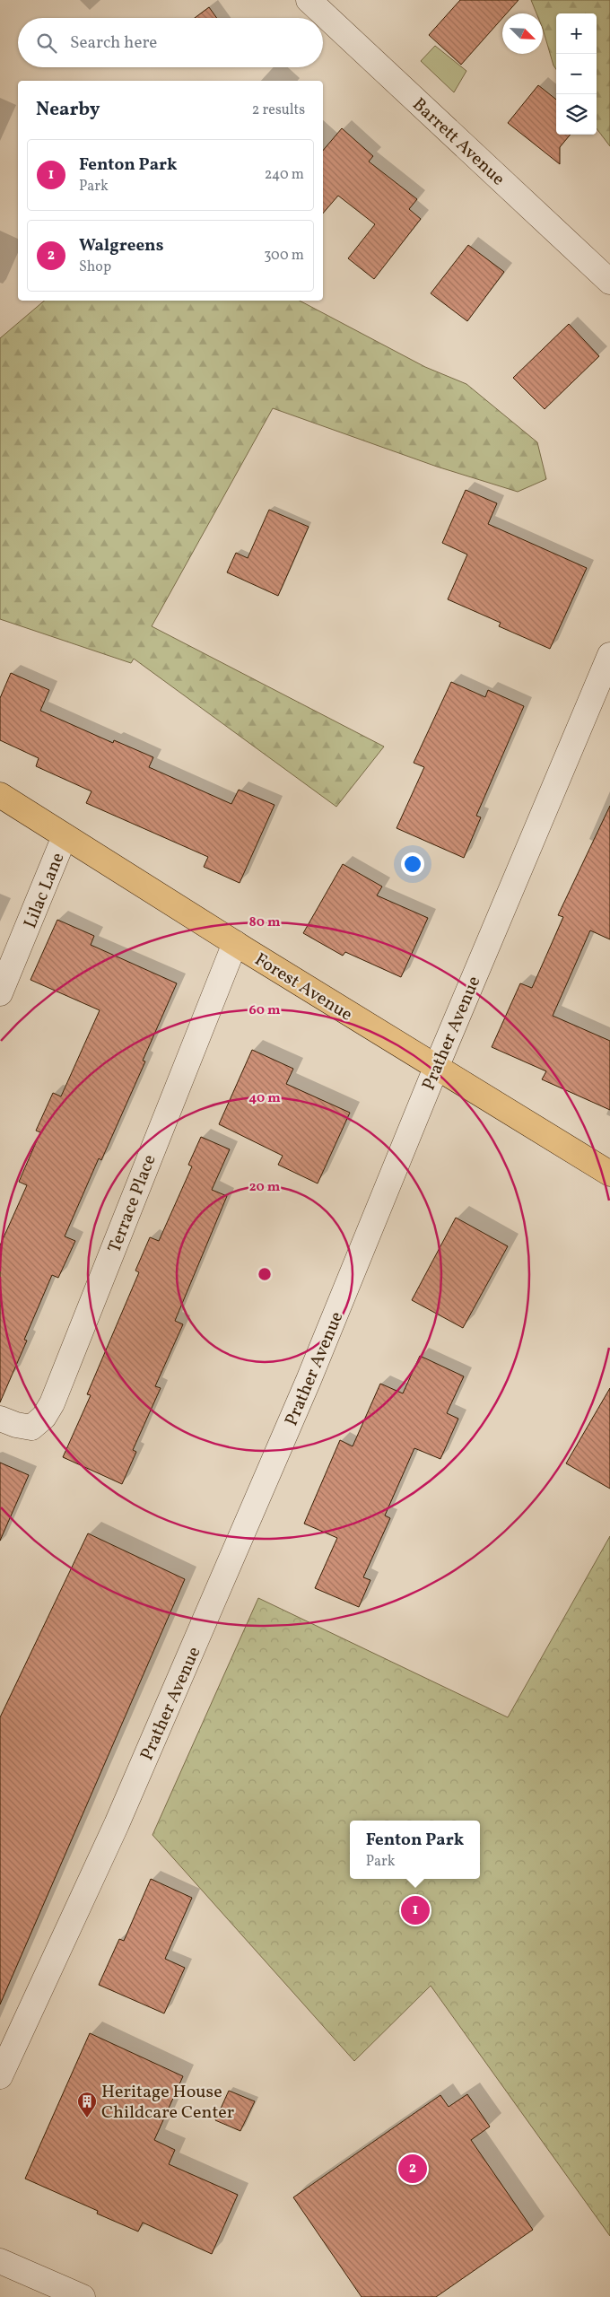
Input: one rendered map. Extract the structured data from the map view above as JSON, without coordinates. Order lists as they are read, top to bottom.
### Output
{
  "streets": {
    "main road": ["Forest Avenue"],
    "street": [
      "Barrett Avenue",
      "Lilac Lane",
      "Prather Avenue",
      "Terrace Place"
    ]
  },
  "crossings": [
    ["Lilac Lane", "Forest Avenue"],
    ["Forest Avenue", "Prather Avenue"],
    ["Forest Avenue", "Terrace Place"]
  ],
  "places": {
    "building": ["Heritage House Childcare Center"]
  },
  "north": "bottom right",
  "page": {
    "map_buttons": ["+", "−"],
    "search": "Search here",
    "heading": ["Nearby", "2 results"],
    "list": [
      {
        "mark": "1",
        "name": "Fenton Park",
        "note": "Park",
        "value": "240 m"
      },
      {
        "mark": "2",
        "name": "Walgreens",
        "note": "Shop",
        "value": "300 m"
      }
    ],
    "popup": ["Fenton Park", "Park"],
    "pins": ["1", "2"]
  },
  "rings": [
    "80 m",
    "60 m",
    "40 m",
    "20 m"
  ]
}
